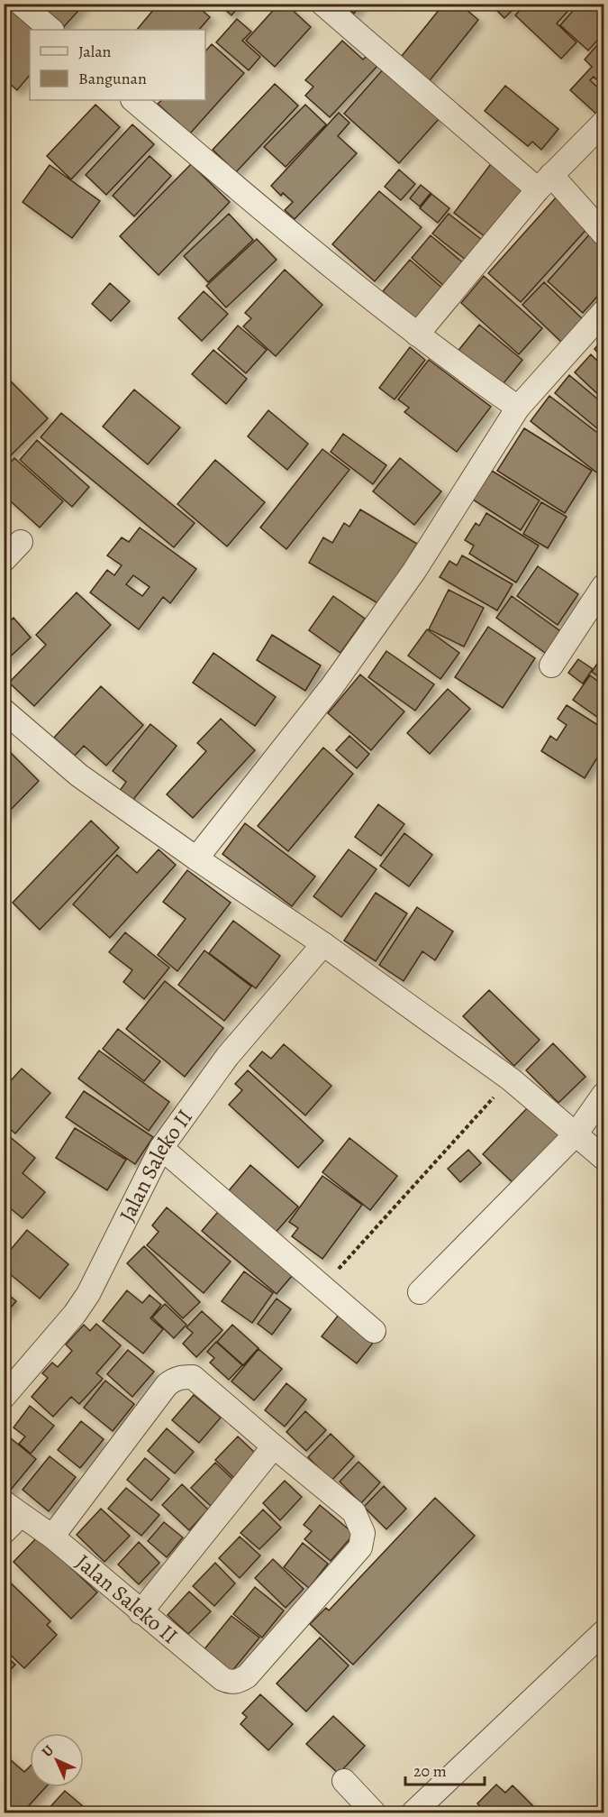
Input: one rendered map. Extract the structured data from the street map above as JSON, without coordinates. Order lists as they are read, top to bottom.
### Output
{
  "streets": {
    "street": ["Jalan Saleko II"]
  },
  "legend": ["Jalan", "Bangunan"],
  "scale_bar": "20 m",
  "north": "top left"
}
